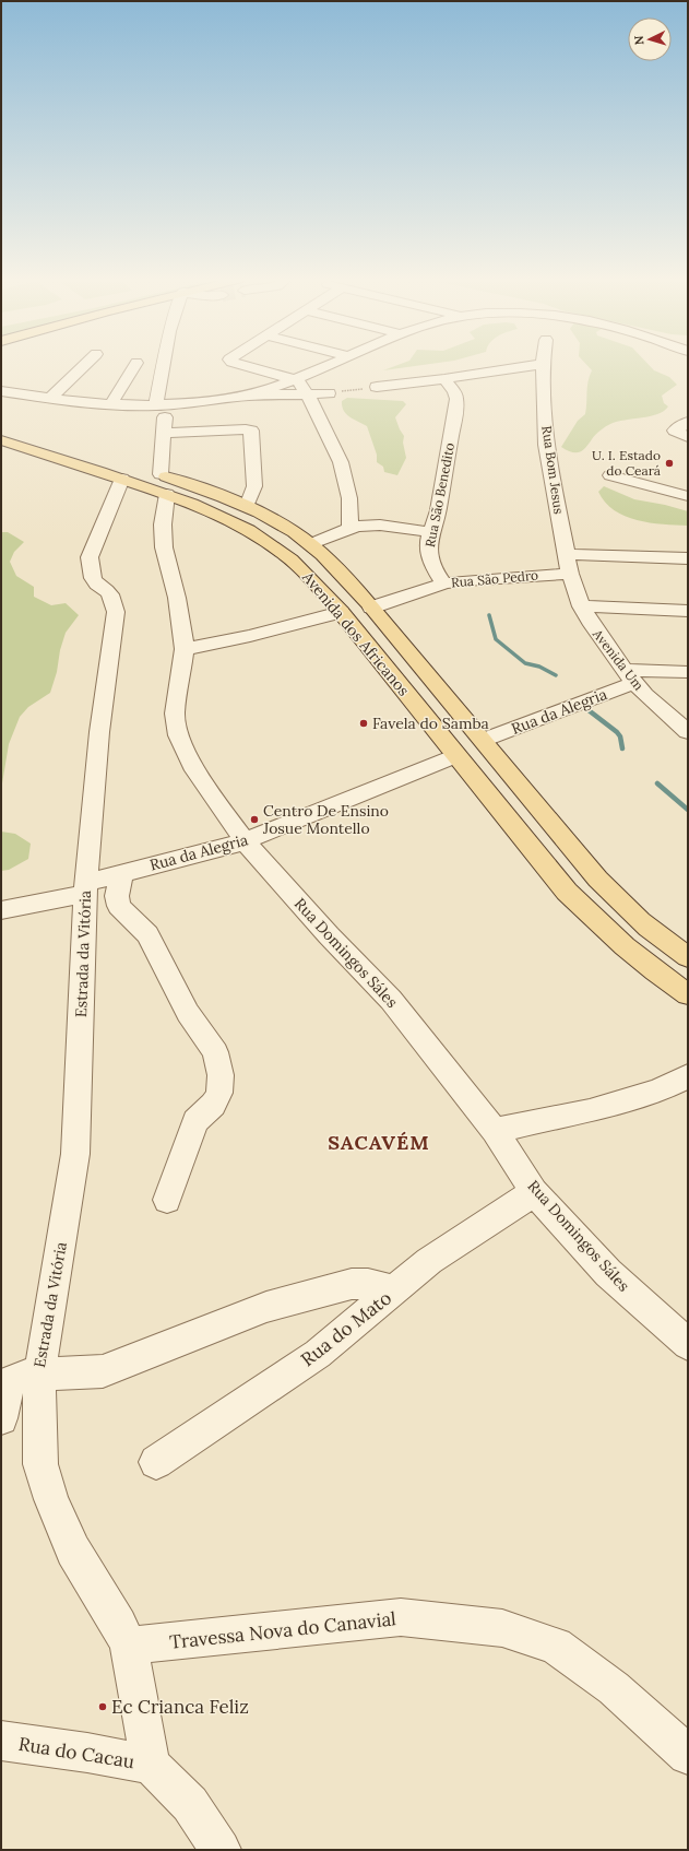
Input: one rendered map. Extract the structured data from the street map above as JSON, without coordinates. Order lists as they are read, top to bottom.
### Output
{
  "streets": {
    "main road": ["Avenida dos Africanos"],
    "street": [
      "Rua Bom Jesus",
      "Rua São Benedito",
      "Rua São Pedro",
      "Avenida Um",
      "Rua da Alegria",
      "Rua Domingos Sáles",
      "Estrada da Vitória",
      "Rua do Mato",
      "Travessa Nova do Canavial",
      "Rua do Cacau"
    ]
  },
  "crossings": [
    ["Rua Bom Jesus", "Rua São Pedro"],
    ["Rua Bom Jesus", "Avenida Um"],
    ["Rua São Benedito", "Rua São Pedro"],
    ["Rua São Pedro", "Avenida dos Africanos"],
    ["Rua São Pedro", "Avenida Um"],
    ["Avenida dos Africanos", "Rua da Alegria"],
    ["Avenida dos Africanos", "Rua Domingos Sáles"],
    ["Avenida dos Africanos", "Estrada da Vitória"],
    ["Avenida Um", "Rua da Alegria"],
    ["Rua da Alegria", "Rua Domingos Sáles"],
    ["Rua da Alegria", "Estrada da Vitória"],
    ["Rua Domingos Sáles", "Rua do Mato"]
  ],
  "districts": ["SACAVÉM"],
  "places": [
    "U. I. Estado do Ceará",
    "Favela do Samba",
    "Centro De Ensino Josue Montello",
    "Ec Crianca Feliz"
  ],
  "north": "left"
}
